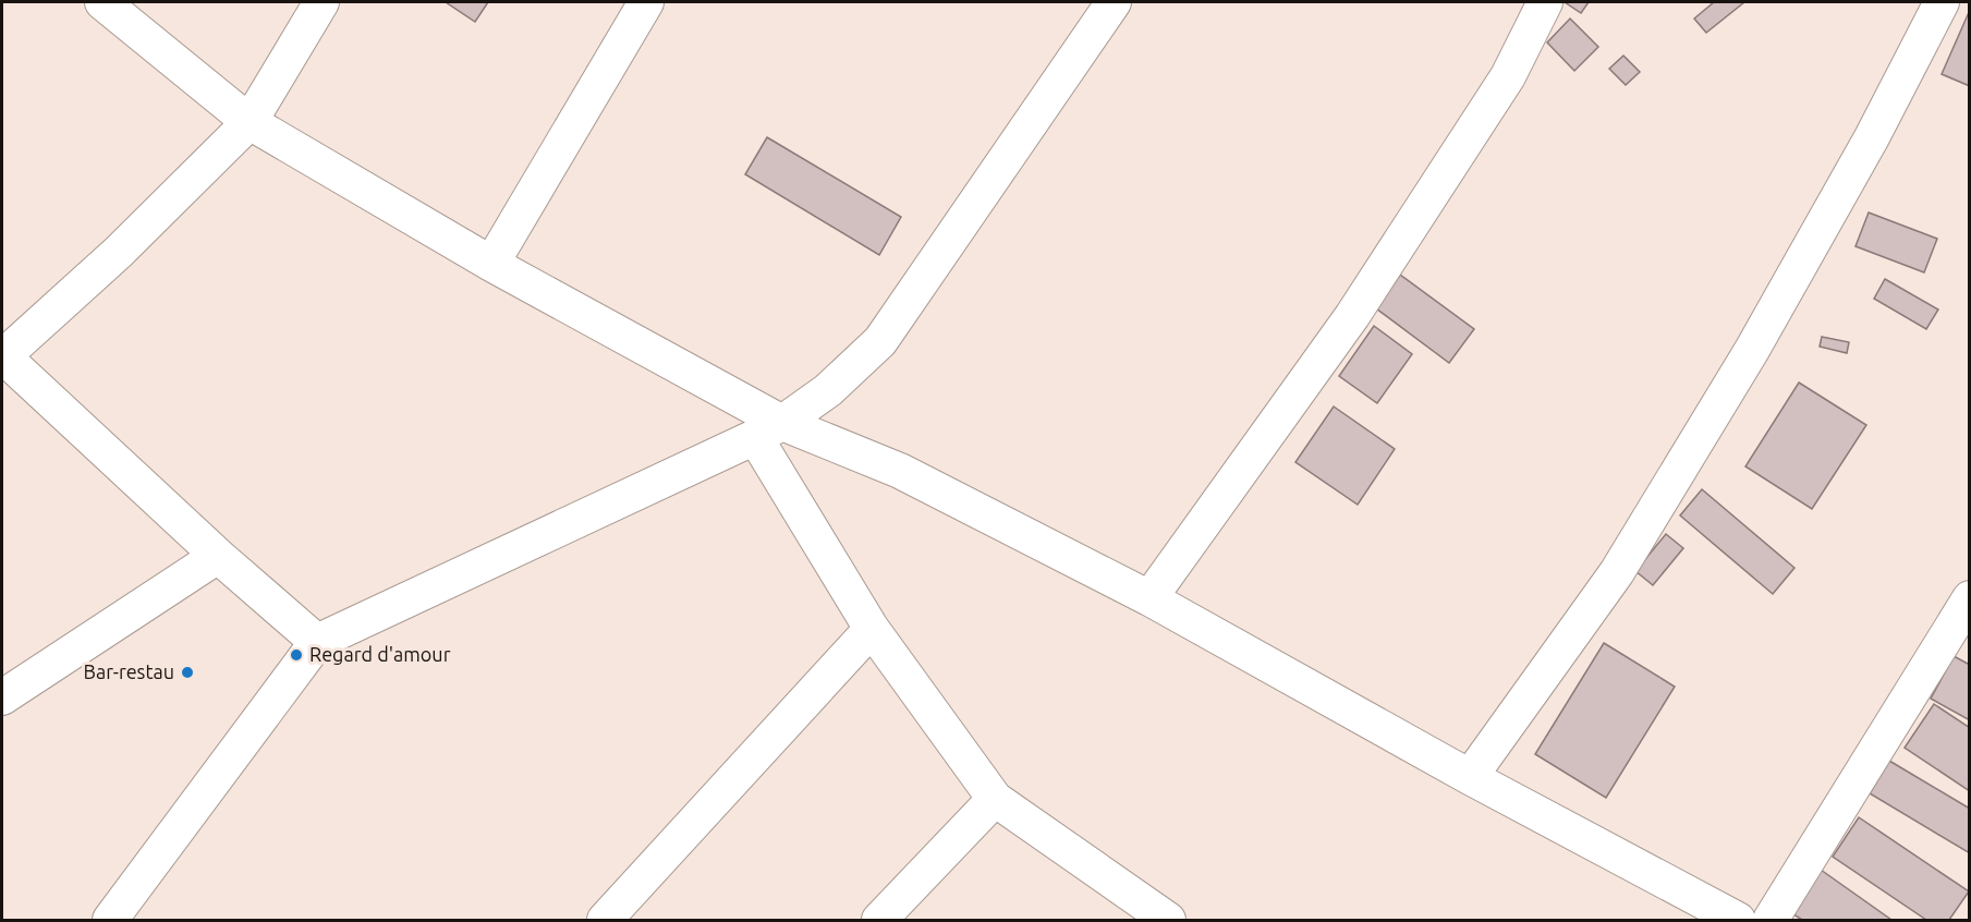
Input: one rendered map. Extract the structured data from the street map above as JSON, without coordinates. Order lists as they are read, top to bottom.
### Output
{
  "places": ["Regard d'amour", "Bar-restau"]
}
